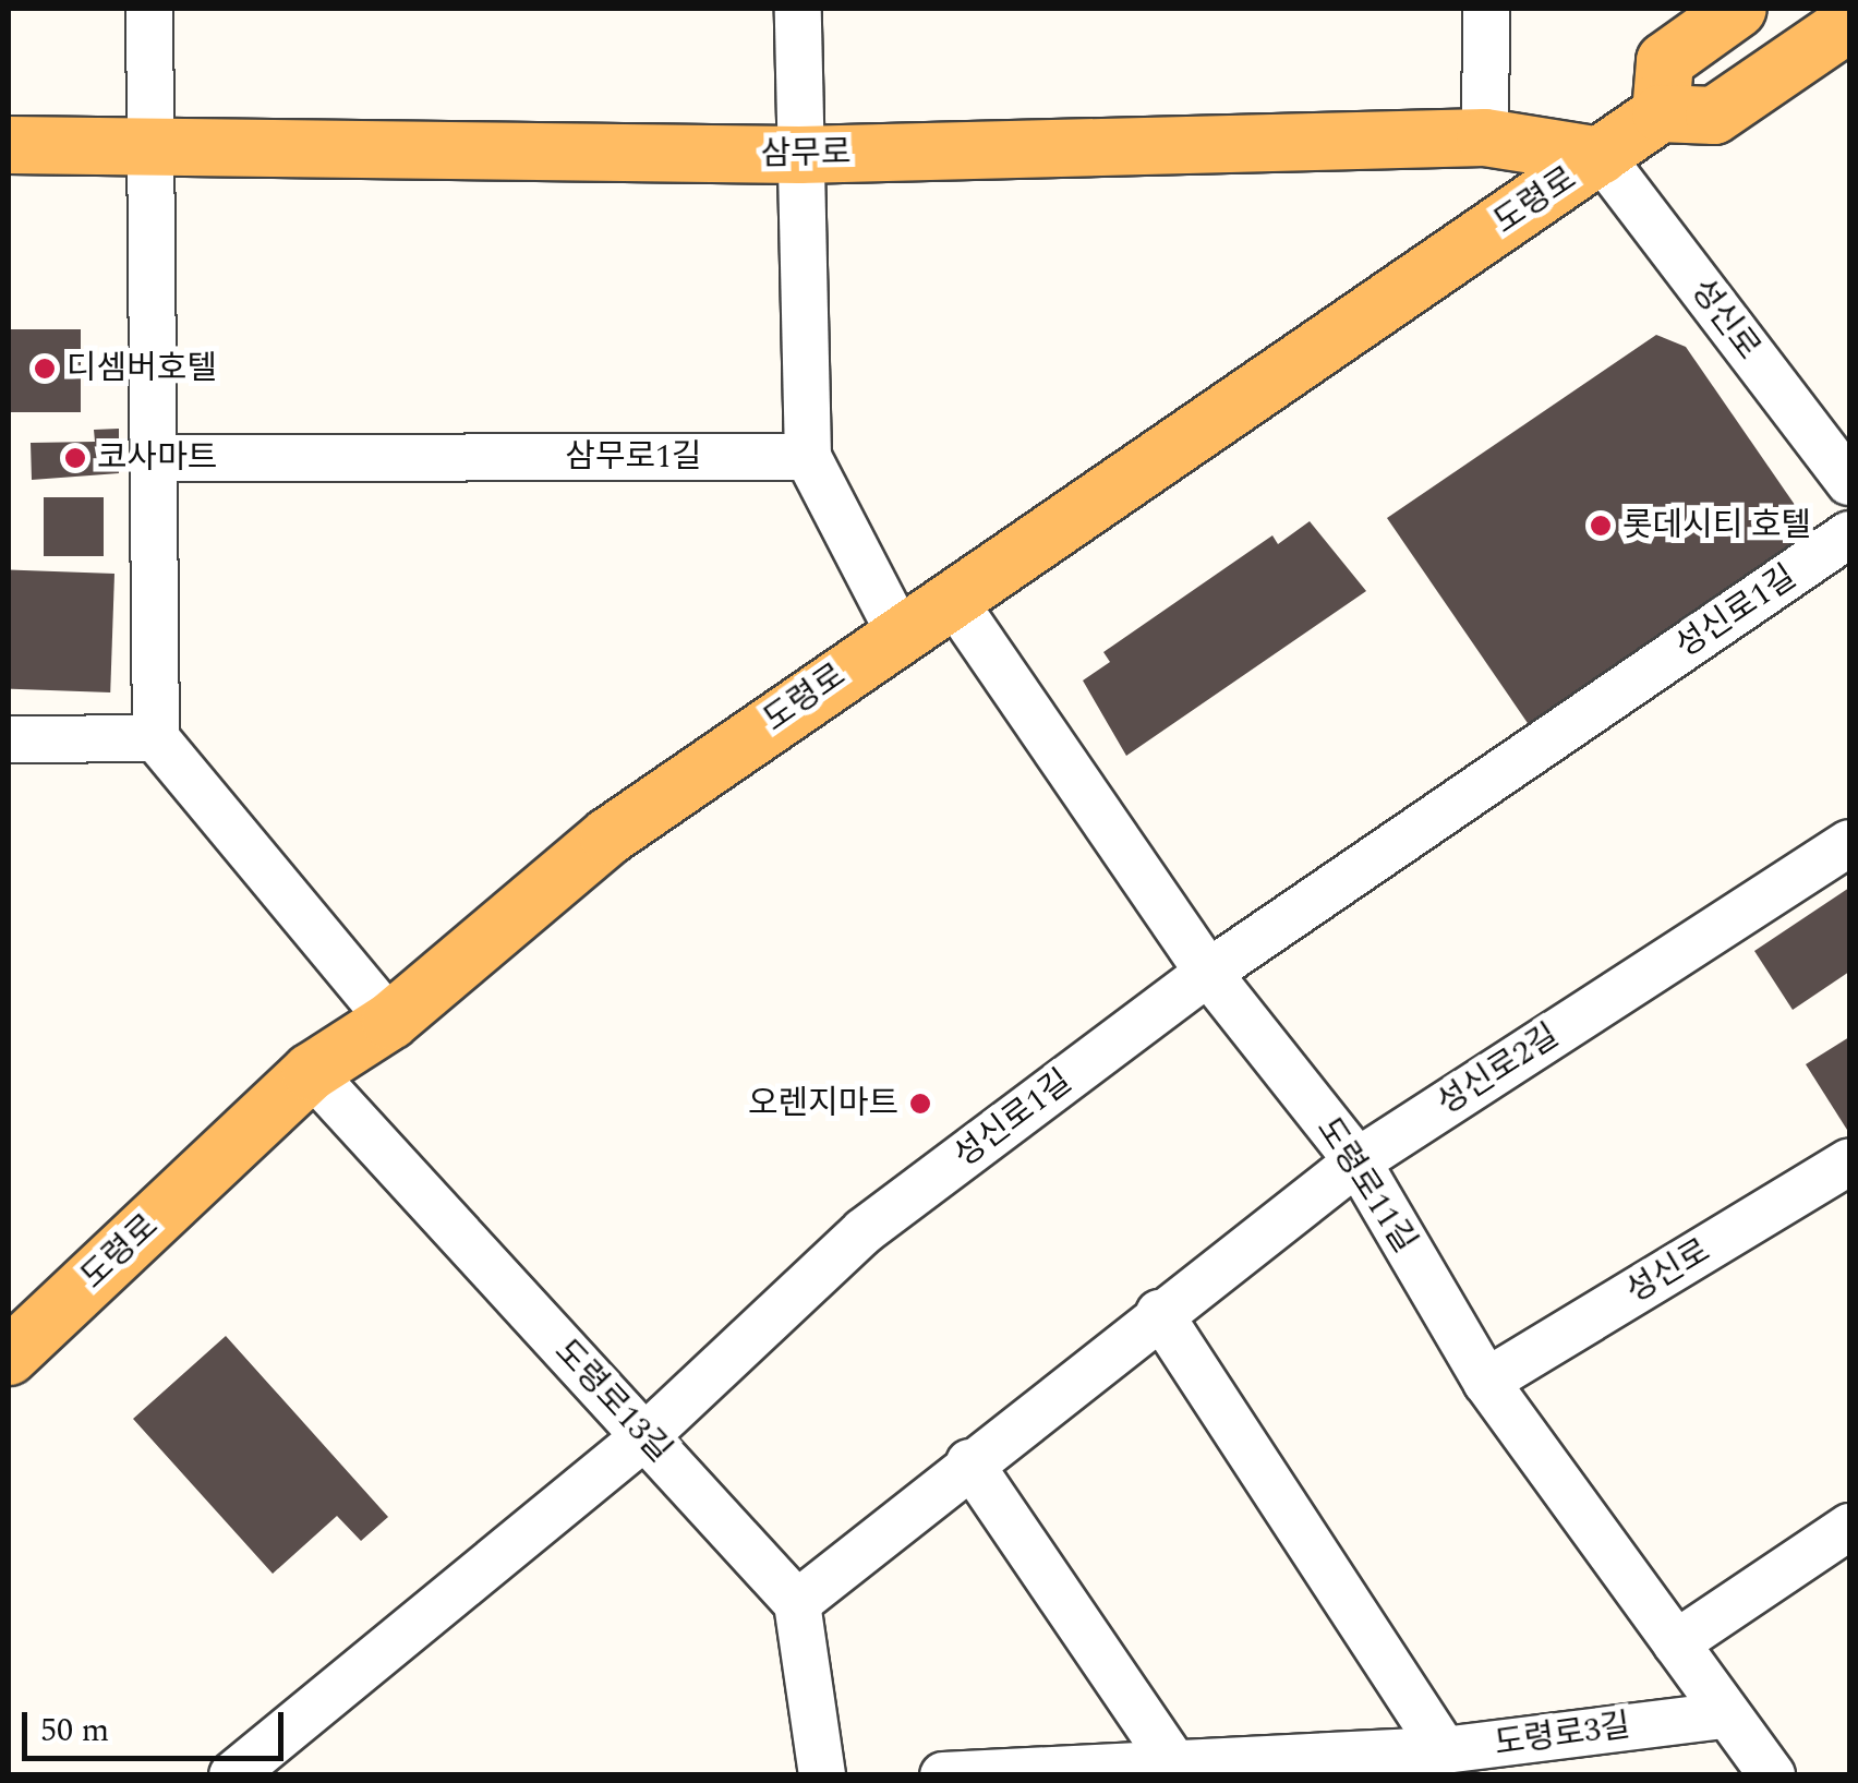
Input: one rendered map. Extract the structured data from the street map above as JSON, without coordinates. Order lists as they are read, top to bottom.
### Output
{
  "streets": {
    "main road": ["삼무로", "도령로"],
    "street": [
      "성신로",
      "삼무로1길",
      "성신로1길",
      "성신로2길",
      "도령로11길",
      "도령로13길",
      "도령로3길"
    ]
  },
  "crossings": [
    ["삼무로", "도령로"],
    ["삼무로", "성신로"],
    ["도령로", "성신로"],
    ["도령로", "도령로11길"],
    ["도령로", "도령로13길"],
    ["성신로", "도령로11길"],
    ["성신로1길", "도령로11길"],
    ["성신로1길", "도령로13길"],
    ["성신로2길", "도령로11길"],
    ["성신로2길", "도령로13길"],
    ["도령로11길", "도령로3길"]
  ],
  "places": [
    "디셈버호텔",
    "코사마트",
    "롯데시티 호텔",
    "오렌지마트"
  ],
  "scale_bar": "50 m"
}
